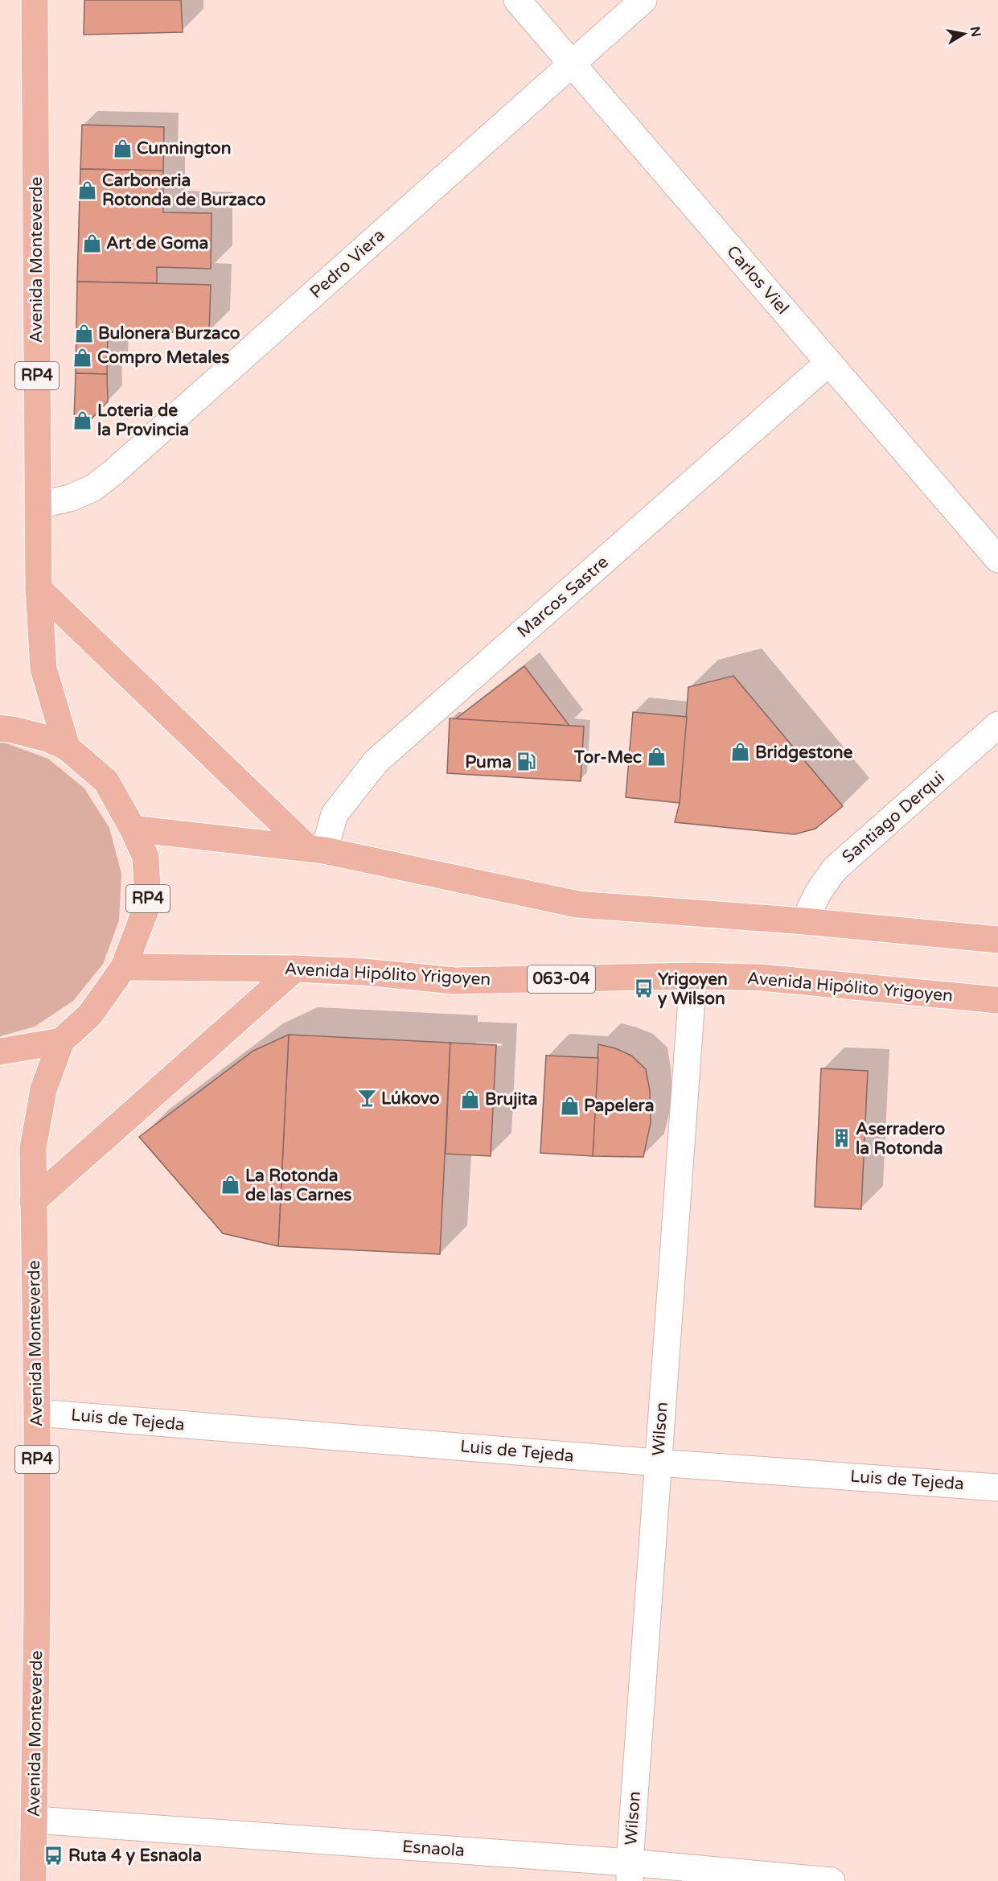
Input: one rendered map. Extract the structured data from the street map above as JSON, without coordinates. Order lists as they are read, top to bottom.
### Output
{
  "streets": {
    "main road": [
      "Avenida Monteverde",
      "RP4",
      "Avenida Hipólito Yrigoyen",
      "063-04"
    ],
    "street": [
      "Pedro Viera",
      "Carlos Viel",
      "Marcos Sastre",
      "Santiago Derqui",
      "Luis de Tejeda",
      "Wilson",
      "Esnaola"
    ]
  },
  "crossings": [
    ["Avenida Monteverde", "Pedro Viera"],
    ["Avenida Monteverde", "RP4"],
    ["Avenida Monteverde", "Luis de Tejeda"],
    ["Avenida Monteverde", "Esnaola"],
    ["Pedro Viera", "Carlos Viel"],
    ["Carlos Viel", "Marcos Sastre"],
    ["RP4", "Avenida Hipólito Yrigoyen"],
    ["Avenida Hipólito Yrigoyen", "Wilson"],
    ["Luis de Tejeda", "Wilson"],
    ["Wilson", "Esnaola"]
  ],
  "places": {
    "shop": [
      "Cunnington",
      "Carboneria Rotonda de Burzaco",
      "Art de Goma",
      "Bulonera Burzaco",
      "Compro Metales",
      "Loteria de la Provincia",
      "Bridgestone",
      "Tor-Mec",
      "Brujita",
      "Papelera",
      "La Rotonda de las Carnes"
    ],
    "fuel station": ["Puma"],
    "bus stop": ["Yrigoyen y Wilson", "Ruta 4 y Esnaola"],
    "bar": ["Lúkovo"],
    "building": ["Aserradero la Rotonda"]
  },
  "north": "right"
}
